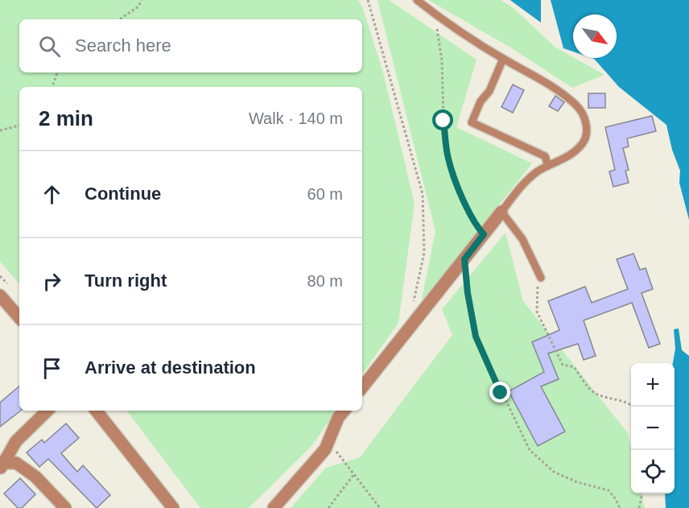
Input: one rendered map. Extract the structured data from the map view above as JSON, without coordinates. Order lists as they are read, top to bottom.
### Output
{
  "north": "bottom right",
  "page": {
    "search": "Search here",
    "heading": ["2 min", "Walk · 140 m"],
    "list": [
      ["Continue", "60 m"],
      ["Turn right", "80 m"],
      "Arrive at destination"
    ],
    "map_buttons": ["+", "−"]
  }
}
